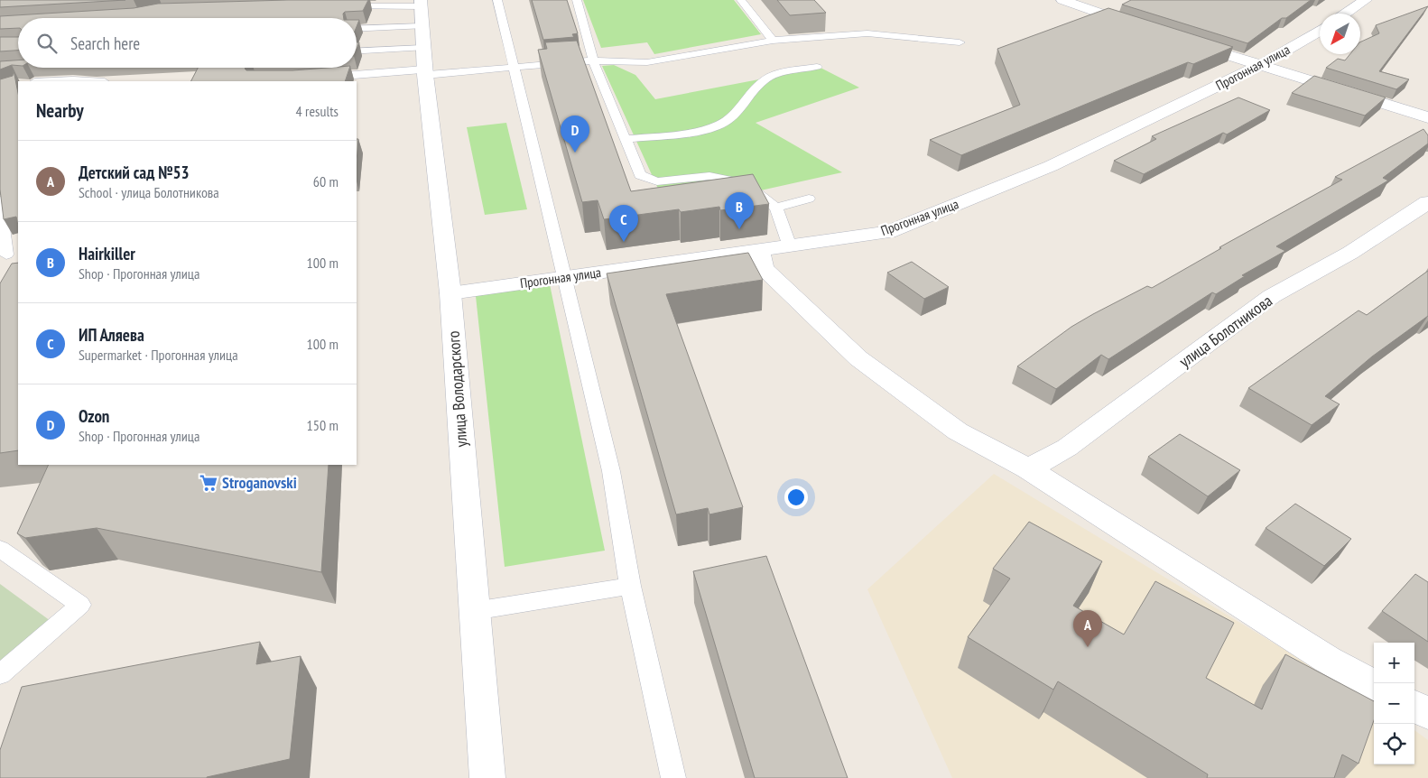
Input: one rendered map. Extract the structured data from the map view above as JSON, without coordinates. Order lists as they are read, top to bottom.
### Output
{
  "streets": {
    "street": ["Прогонная улица", "улица Болотникова", "улица Володарского"]
  },
  "crossings": [
    ["Прогонная улица", "улица Володарского"]
  ],
  "places": {
    "supermarket": ["Stroganovski"]
  },
  "north": "bottom left",
  "page": {
    "search": "Search here",
    "heading": ["Nearby", "4 results"],
    "pins": [
      "D",
      "B",
      "C",
      "A"
    ],
    "list": [
      {
        "mark": "A",
        "name": "Детский сад №53",
        "note": "School · улица Болотникова",
        "value": "60 m"
      },
      {
        "mark": "B",
        "name": "Hairkiller",
        "note": "Shop · Прогонная улица",
        "value": "100 m"
      },
      {
        "mark": "C",
        "name": "ИП Аляева",
        "note": "Supermarket · Прогонная улица",
        "value": "100 m"
      },
      {
        "mark": "D",
        "name": "Ozon",
        "note": "Shop · Прогонная улица",
        "value": "150 m"
      }
    ],
    "map_buttons": ["+", "−"]
  }
}
